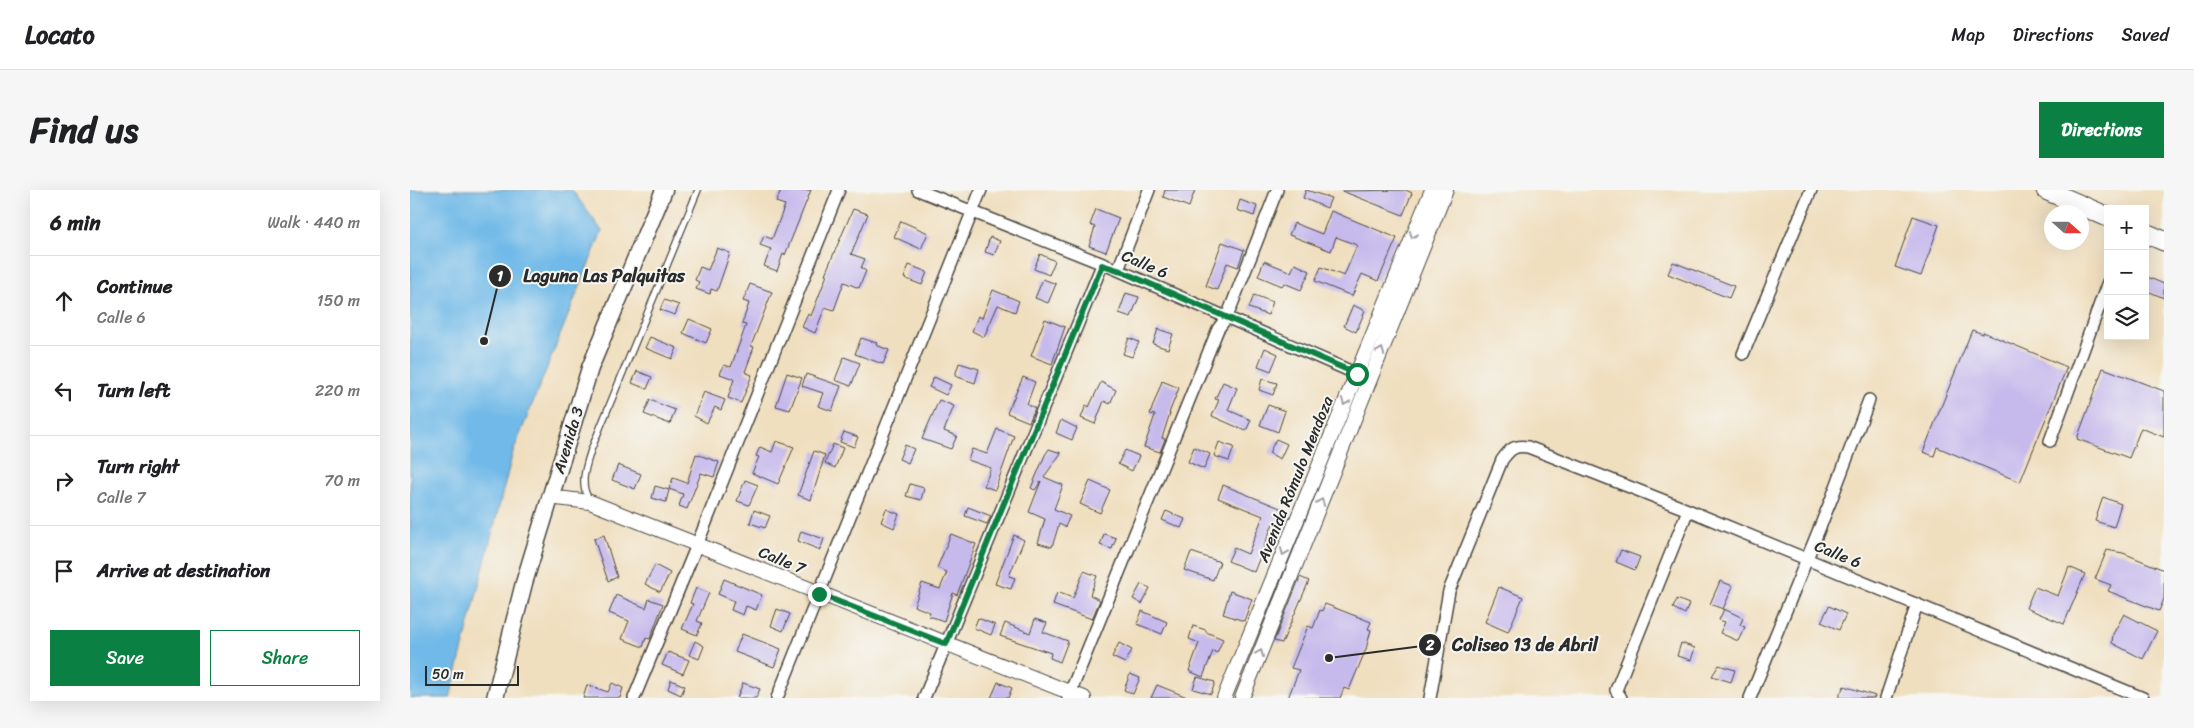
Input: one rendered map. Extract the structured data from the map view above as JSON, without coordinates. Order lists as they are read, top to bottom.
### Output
{
  "streets": {
    "main road": ["Avenida 3"],
    "street": ["Calle 6", "Avenida Rómulo Mendoza", "Calle 7"]
  },
  "crossings": [
    ["Calle 6", "Avenida Rómulo Mendoza"],
    ["Avenida 3", "Calle 7"]
  ],
  "places": ["Laguna Las Palquitas", "Coliseo 13 de Abril"],
  "scale_bar": "50 m",
  "north": "right",
  "page": {
    "header": "Locato",
    "nav": ["Map", "Directions", "Saved"],
    "title": "Find us",
    "buttons": [
      "Directions",
      ["Save", "Share"]
    ],
    "heading": ["6 min", "Walk · 440 m"],
    "map_buttons": ["+", "−"],
    "list": [
      ["Continue", "Calle 6", "150 m"],
      ["Turn left", "220 m"],
      ["Turn right", "Calle 7", "70 m"],
      "Arrive at destination"
    ],
    "scale": "50 m"
  }
}
